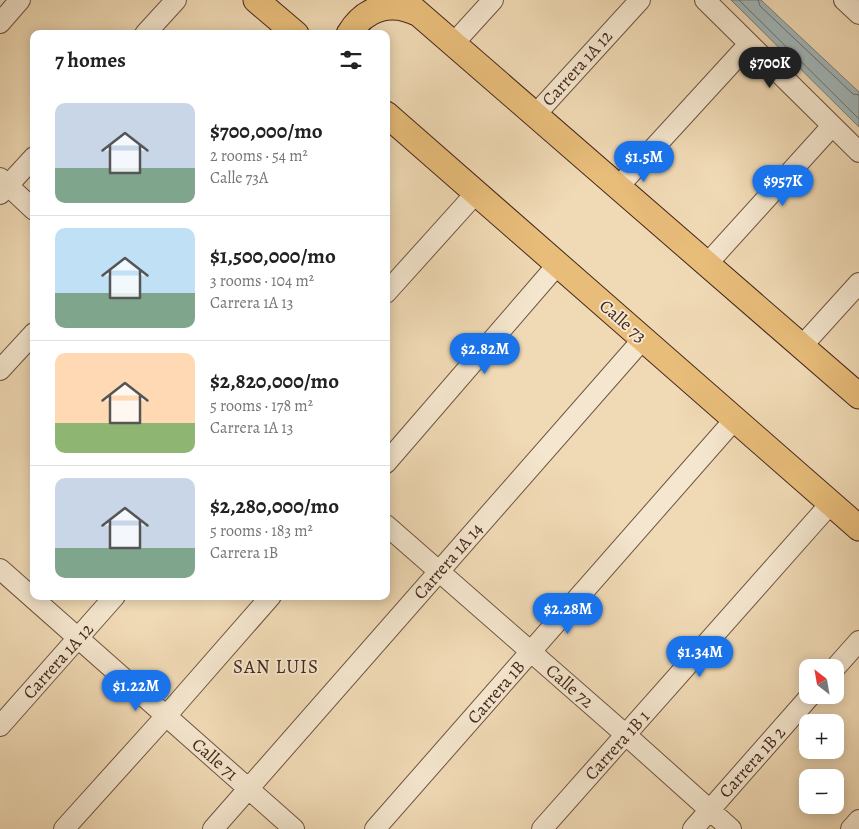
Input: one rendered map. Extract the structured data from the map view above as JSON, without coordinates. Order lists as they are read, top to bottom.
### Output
{
  "streets": {
    "main road": ["Calle 73"],
    "street": [
      "Carrera 1A 12",
      "Carrera 1A 14",
      "Calle 72",
      "Carrera 1B",
      "Carrera 1B 1",
      "Calle 71",
      "Carrera 1B 2"
    ]
  },
  "crossings": [
    ["Carrera 1A 12", "Calle 71"],
    ["Calle 73", "Carrera 1A 14"],
    ["Calle 73", "Carrera 1B"],
    ["Calle 73", "Carrera 1B 1"],
    ["Carrera 1A 14", "Calle 72"],
    ["Carrera 1A 14", "Calle 71"],
    ["Calle 72", "Carrera 1B"],
    ["Calle 72", "Carrera 1B 1"],
    ["Calle 72", "Carrera 1B 2"]
  ],
  "districts": ["SAN LUIS"],
  "north": "top left",
  "page": {
    "heading": "7 homes",
    "price": [
      "$700K",
      "$1.5M",
      "$957K",
      "$2.82M",
      "$2.28M",
      "$1.34M",
      "$1.22M"
    ],
    "list": [
      {
        "name": "$700,000/mo",
        "note": "2 rooms · 54 m² · Calle 73A"
      },
      {
        "name": "$1,500,000/mo",
        "note": "3 rooms · 104 m² · Carrera 1A 13"
      },
      {
        "name": "$2,820,000/mo",
        "note": "5 rooms · 178 m² · Carrera 1A 13"
      },
      {
        "name": "$2,280,000/mo",
        "note": "5 rooms · 183 m² · Carrera 1B"
      }
    ],
    "map_buttons": ["+", "−"]
  }
}
